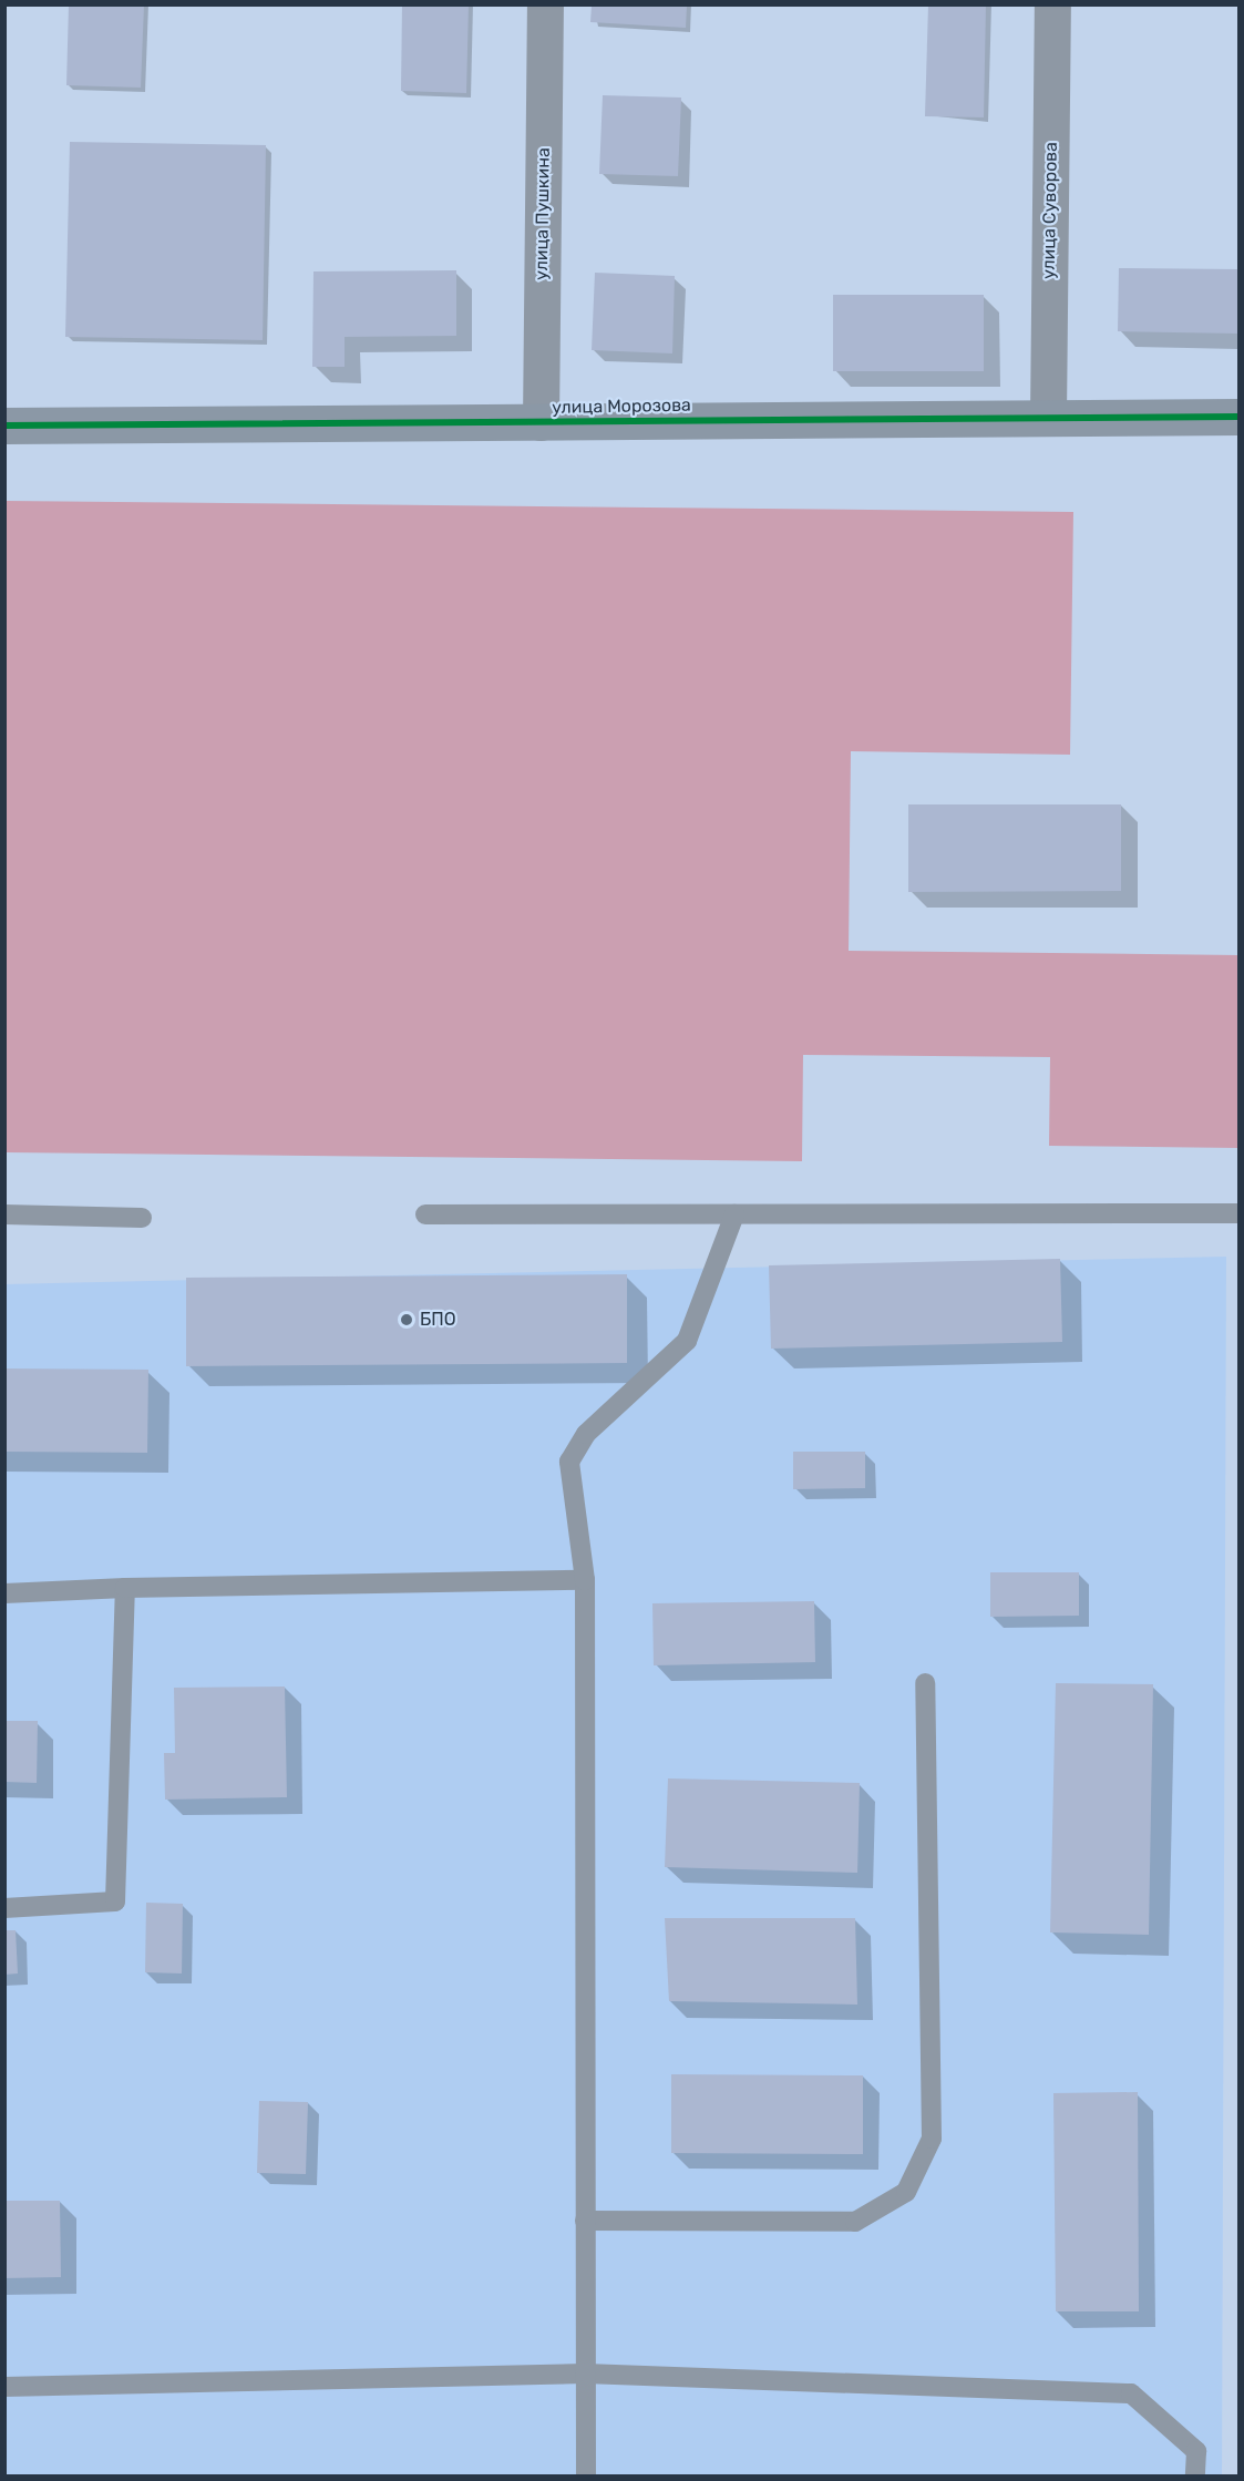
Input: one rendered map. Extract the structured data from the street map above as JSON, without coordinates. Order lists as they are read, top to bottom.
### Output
{
  "streets": {
    "street": ["улица Суворова", "улица Пушкина", "улица Морозова"]
  },
  "crossings": [
    ["улица Суворова", "улица Морозова"],
    ["улица Пушкина", "улица Морозова"]
  ],
  "places": ["БПО"]
}
